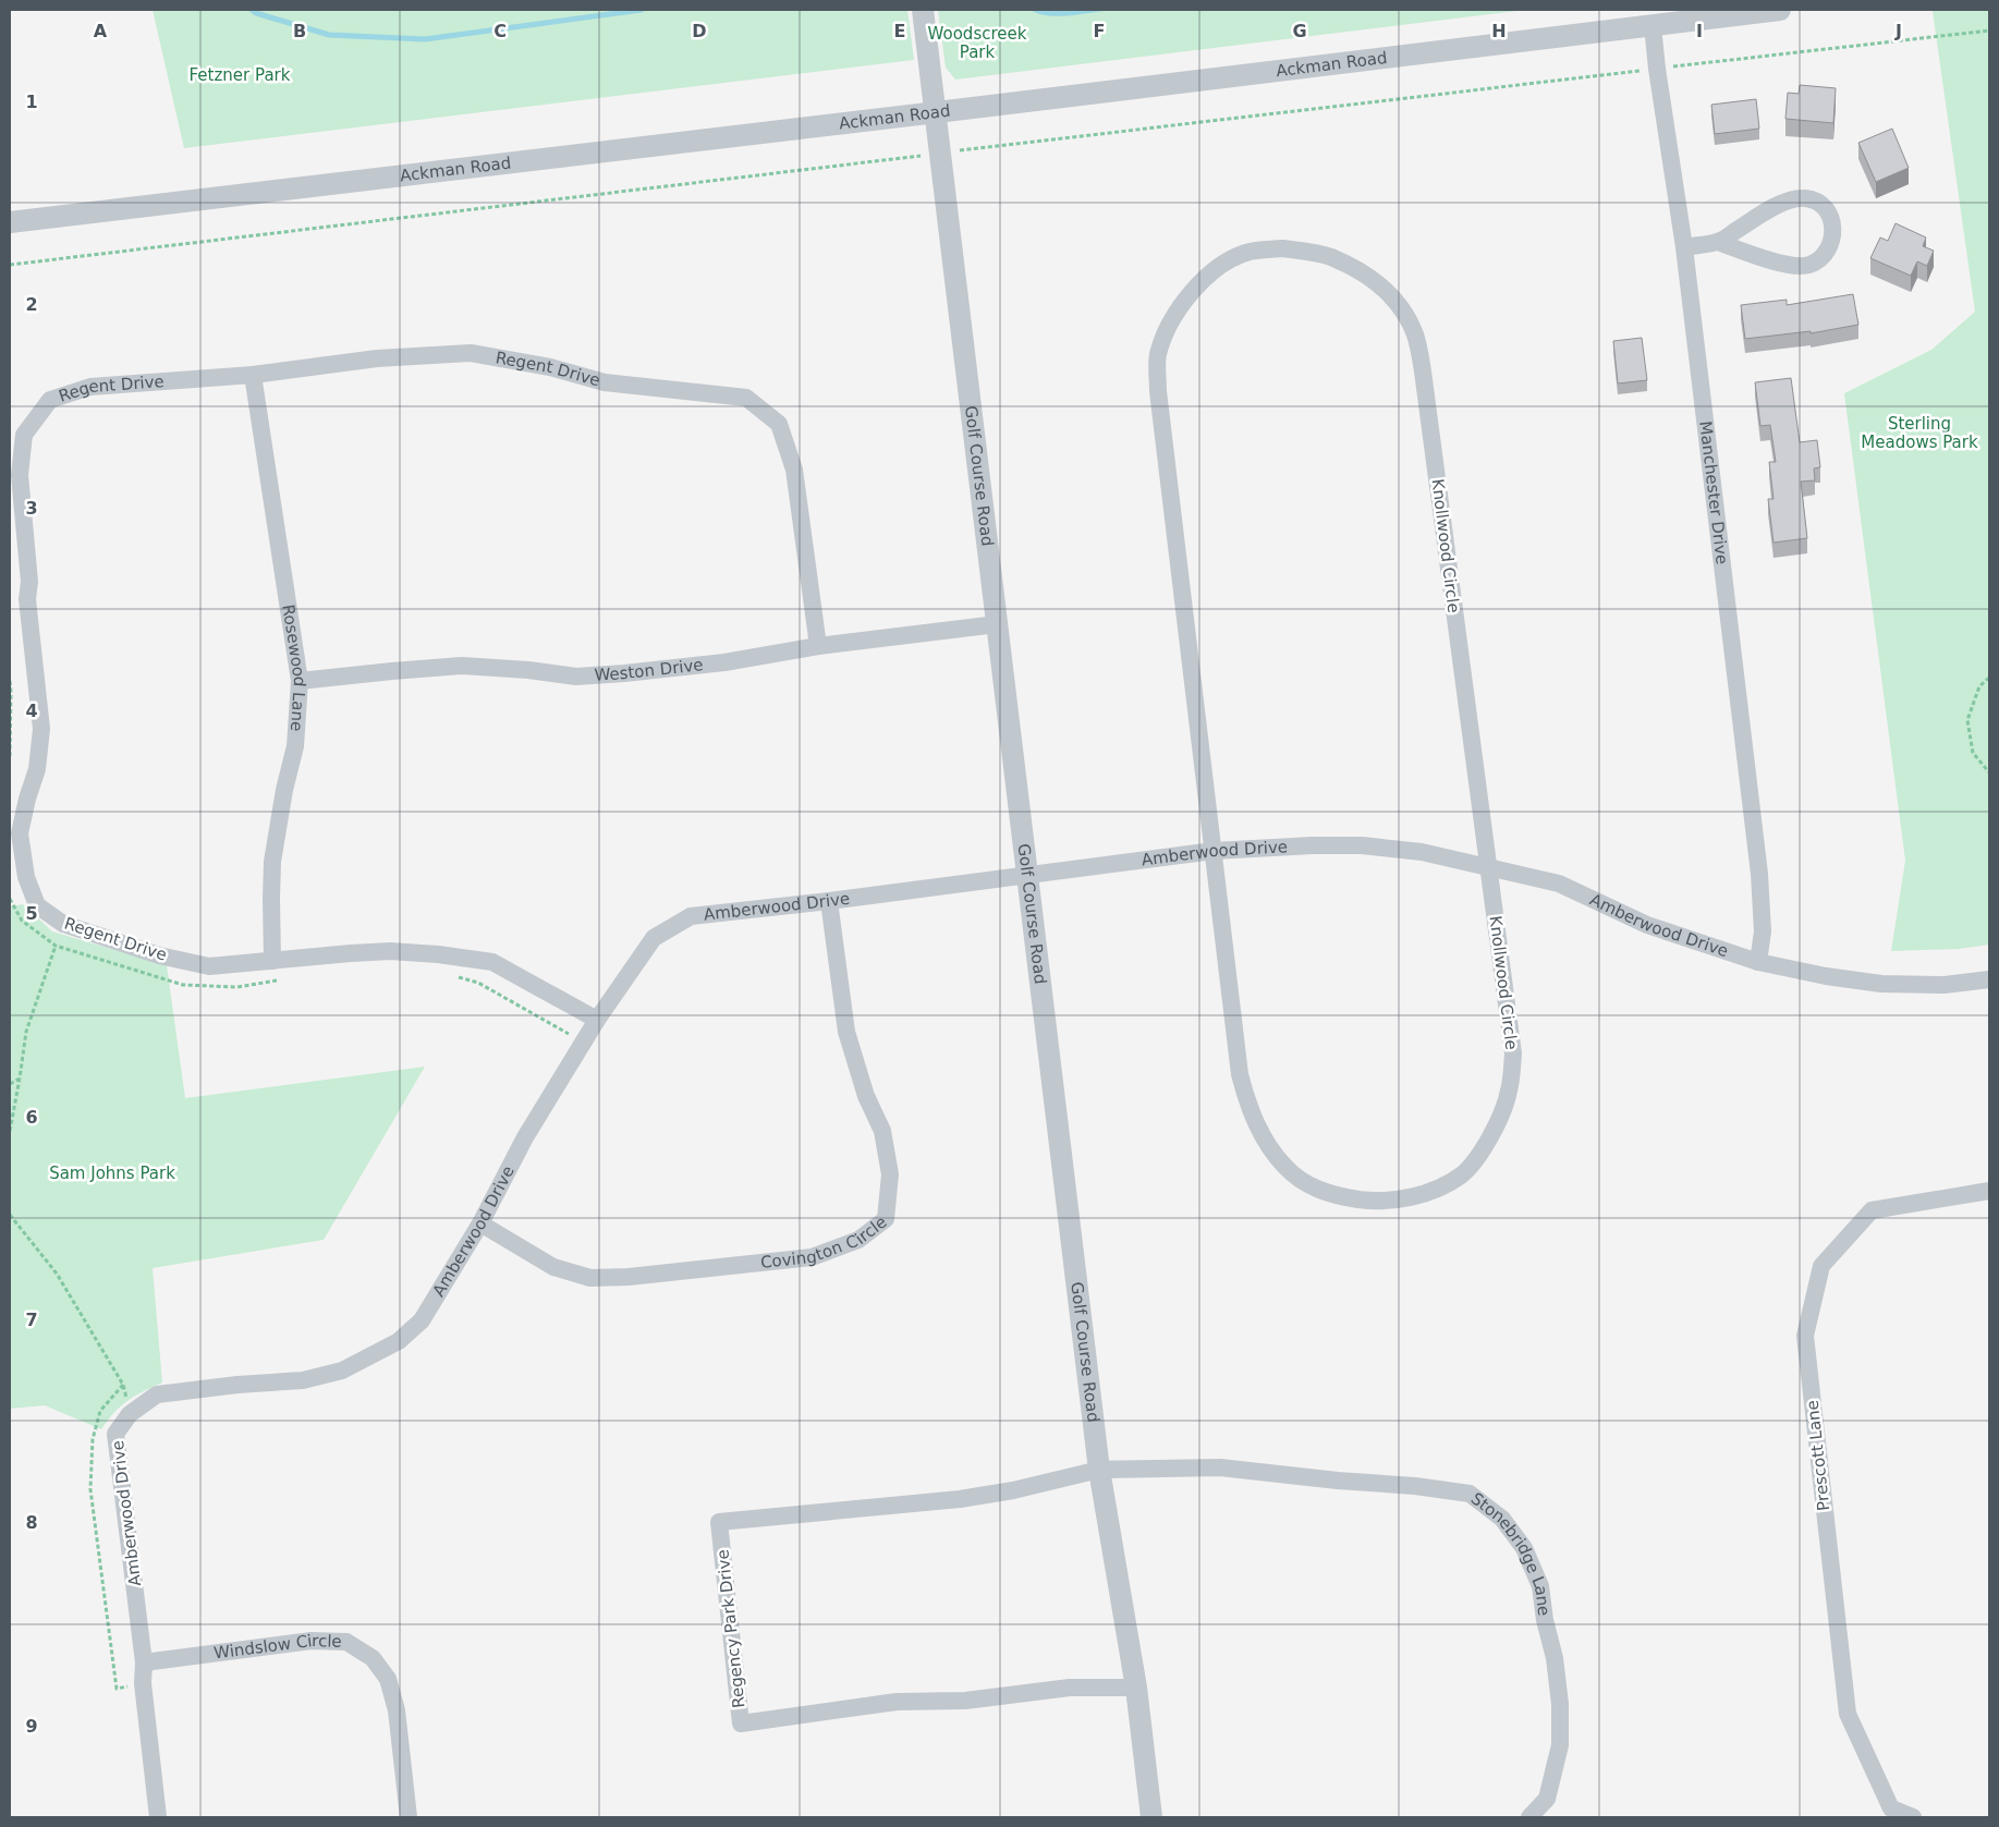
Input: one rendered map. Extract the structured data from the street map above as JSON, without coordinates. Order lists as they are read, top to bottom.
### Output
{
  "streets": {
    "street": [
      "Ackman Road",
      "Regent Drive",
      "Golf Course Road",
      "Manchester Drive",
      "Knollwood Circle",
      "Rosewood Lane",
      "Weston Drive",
      "Amberwood Drive",
      "Covington Circle",
      "Prescott Lane",
      "Stonebridge Lane",
      "Regency Park Drive",
      "Windslow Circle"
    ]
  },
  "crossings": [
    ["Ackman Road", "Golf Course Road"],
    ["Ackman Road", "Manchester Drive"],
    ["Regent Drive", "Rosewood Lane"],
    ["Regent Drive", "Weston Drive"],
    ["Regent Drive", "Amberwood Drive"],
    ["Golf Course Road", "Weston Drive"],
    ["Golf Course Road", "Amberwood Drive"],
    ["Golf Course Road", "Stonebridge Lane"],
    ["Golf Course Road", "Regency Park Drive"],
    ["Manchester Drive", "Amberwood Drive"],
    ["Knollwood Circle", "Amberwood Drive"],
    ["Rosewood Lane", "Weston Drive"],
    ["Amberwood Drive", "Covington Circle"],
    ["Amberwood Drive", "Windslow Circle"],
    ["Stonebridge Lane", "Regency Park Drive"]
  ],
  "parks": [
    "Woodscreek Park",
    "Fetzner Park",
    "Sterling Meadows Park",
    "Sam Johns Park"
  ],
  "grid": {
    "columns": [
      "A",
      "B",
      "C",
      "D",
      "E",
      "F",
      "G",
      "H",
      "I",
      "J"
    ],
    "rows": [
      "1",
      "2",
      "3",
      "4",
      "5",
      "6",
      "7",
      "8",
      "9"
    ]
  }
}
